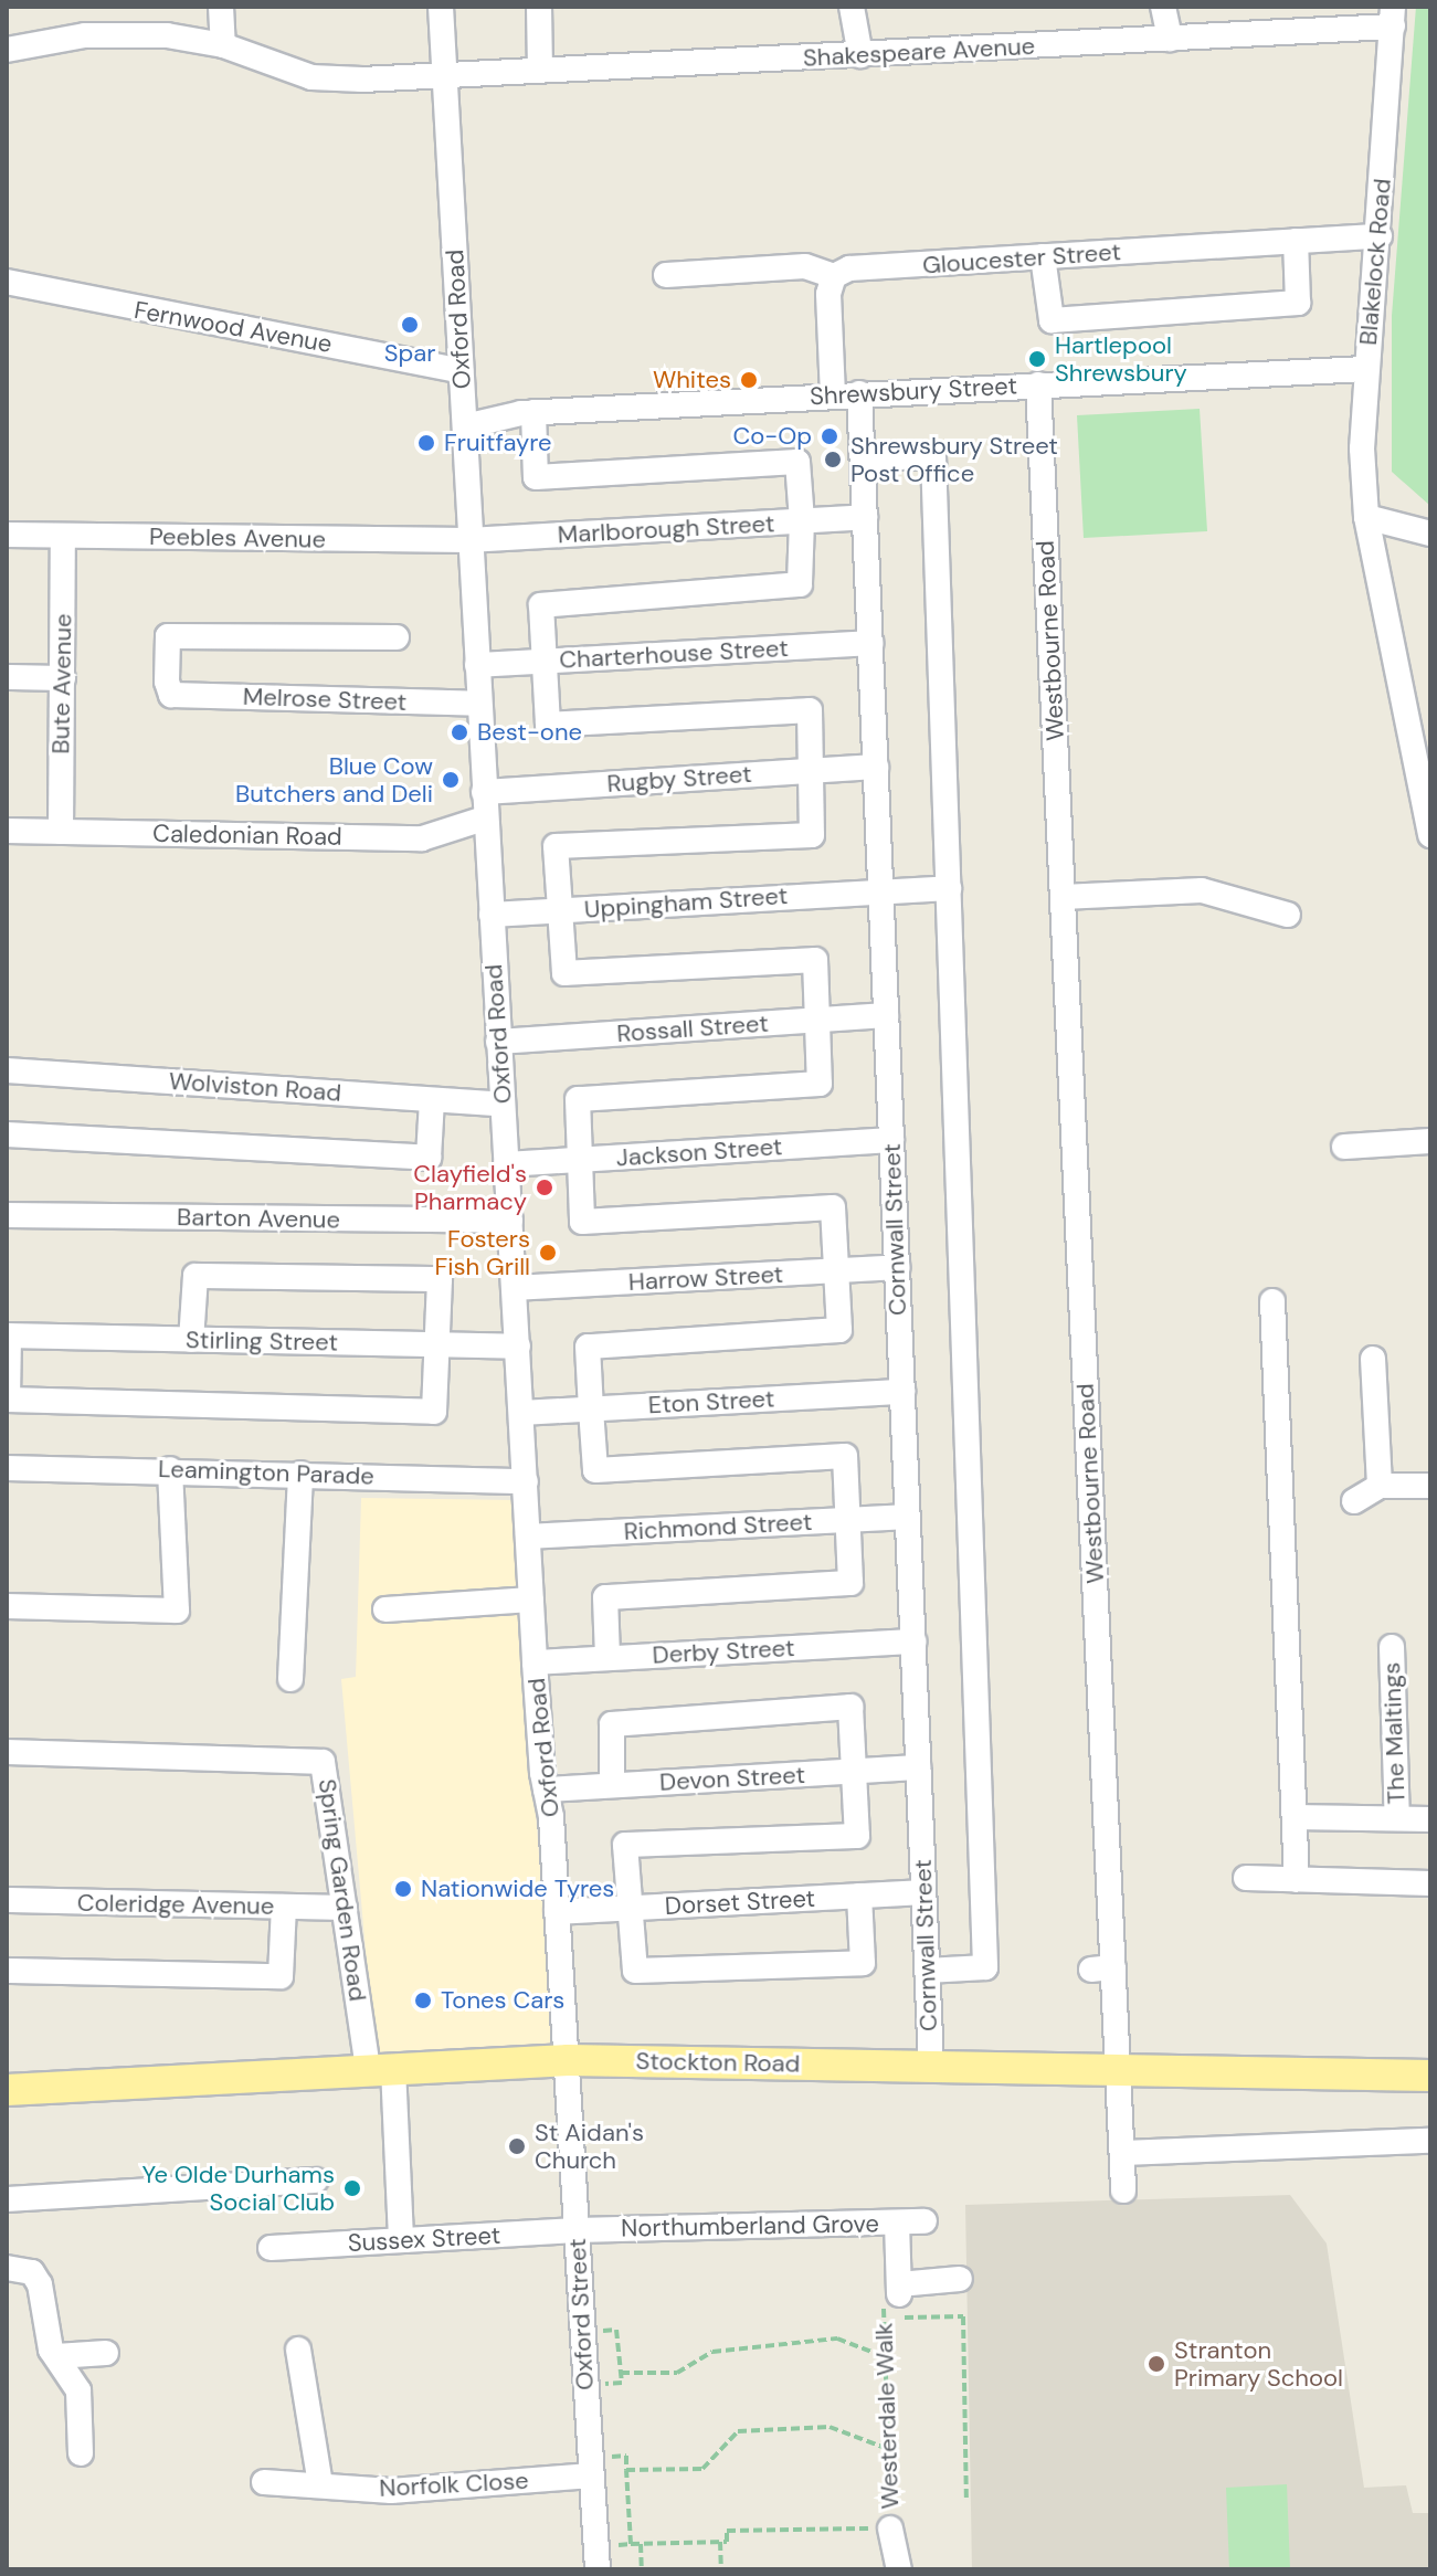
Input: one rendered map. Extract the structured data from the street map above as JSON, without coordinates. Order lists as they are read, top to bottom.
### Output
{
  "streets": {
    "main road": ["Stockton Road"],
    "street": [
      "Shakespeare Avenue",
      "Gloucester Street",
      "Blakelock Road",
      "Oxford Road",
      "Fernwood Avenue",
      "Shrewsbury Street",
      "Marlborough Street",
      "Peebles Avenue",
      "Westbourne Road",
      "Charterhouse Street",
      "Bute Avenue",
      "Melrose Street",
      "Rugby Street",
      "Caledonian Road",
      "Uppingham Street",
      "Rossall Street",
      "Wolviston Road",
      "Jackson Street",
      "Barton Avenue",
      "Cornwall Street",
      "Harrow Street",
      "Stirling Street",
      "Eton Street",
      "Leamington Parade",
      "Richmond Street",
      "Derby Street",
      "The Maltings",
      "Devon Street",
      "Spring Garden Road",
      "Dorset Street",
      "Coleridge Avenue",
      "Northumberland Grove",
      "Sussex Street",
      "Oxford Street",
      "Westerdale Walk",
      "Norfolk Close"
    ]
  },
  "crossings": [
    ["Shakespeare Avenue", "Blakelock Road"],
    ["Shakespeare Avenue", "Oxford Road"],
    ["Gloucester Street", "Blakelock Road"],
    ["Blakelock Road", "Shrewsbury Street"],
    ["Oxford Road", "Fernwood Avenue"],
    ["Oxford Road", "Shrewsbury Street"],
    ["Oxford Road", "Marlborough Street"],
    ["Oxford Road", "Peebles Avenue"],
    ["Oxford Road", "Charterhouse Street"],
    ["Oxford Road", "Melrose Street"],
    ["Oxford Road", "Rugby Street"],
    ["Oxford Road", "Caledonian Road"],
    ["Oxford Road", "Uppingham Street"],
    ["Oxford Road", "Rossall Street"],
    ["Oxford Road", "Wolviston Road"],
    ["Oxford Road", "Jackson Street"],
    ["Oxford Road", "Barton Avenue"],
    ["Oxford Road", "Harrow Street"],
    ["Oxford Road", "Stirling Street"],
    ["Oxford Road", "Eton Street"],
    ["Oxford Road", "Leamington Parade"],
    ["Oxford Road", "Richmond Street"],
    ["Oxford Road", "Derby Street"],
    ["Oxford Road", "Devon Street"],
    ["Oxford Road", "Dorset Street"],
    ["Oxford Road", "Stockton Road"],
    ["Oxford Road", "Oxford Street"],
    ["Shrewsbury Street", "Westbourne Road"],
    ["Shrewsbury Street", "Cornwall Street"],
    ["Marlborough Street", "Peebles Avenue"],
    ["Marlborough Street", "Cornwall Street"],
    ["Peebles Avenue", "Bute Avenue"],
    ["Westbourne Road", "Stockton Road"],
    ["Charterhouse Street", "Cornwall Street"],
    ["Bute Avenue", "Caledonian Road"],
    ["Rugby Street", "Cornwall Street"],
    ["Uppingham Street", "Cornwall Street"],
    ["Rossall Street", "Cornwall Street"],
    ["Jackson Street", "Cornwall Street"],
    ["Cornwall Street", "Harrow Street"],
    ["Cornwall Street", "Eton Street"],
    ["Cornwall Street", "Richmond Street"],
    ["Cornwall Street", "Derby Street"],
    ["Cornwall Street", "Devon Street"],
    ["Cornwall Street", "Dorset Street"],
    ["Cornwall Street", "Stockton Road"],
    ["Spring Garden Road", "Coleridge Avenue"],
    ["Spring Garden Road", "Stockton Road"],
    ["Spring Garden Road", "Sussex Street"],
    ["Stockton Road", "Oxford Street"],
    ["Northumberland Grove", "Sussex Street"],
    ["Northumberland Grove", "Oxford Street"],
    ["Sussex Street", "Oxford Street"],
    ["Oxford Street", "Norfolk Close"]
  ],
  "places": [
    "Spar",
    "Hartlepool Shrewsbury",
    "Whites",
    "Co-Op",
    "Fruitfayre",
    "Shrewsbury Street Post Office",
    "Best-one",
    "Blue Cow Butchers and Deli",
    "Clayfield's Pharmacy",
    "Fosters Fish Grill",
    "Nationwide Tyres",
    "Tones Cars",
    "St Aidan's Church",
    "Ye Olde Durhams Social Club",
    "Stranton Primary School"
  ]
}
